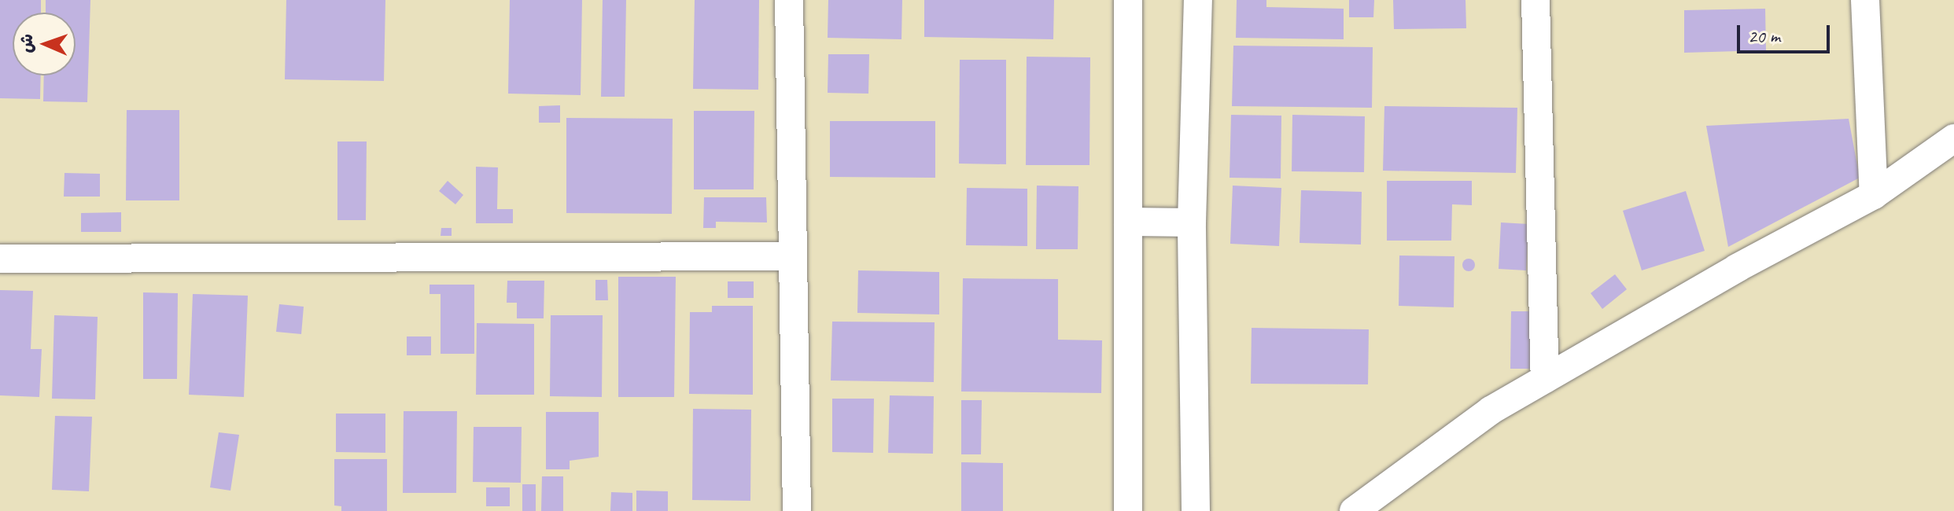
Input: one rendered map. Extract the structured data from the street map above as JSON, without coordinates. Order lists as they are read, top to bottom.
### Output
{
  "scale_bar": "20 m",
  "north": "left"
}
